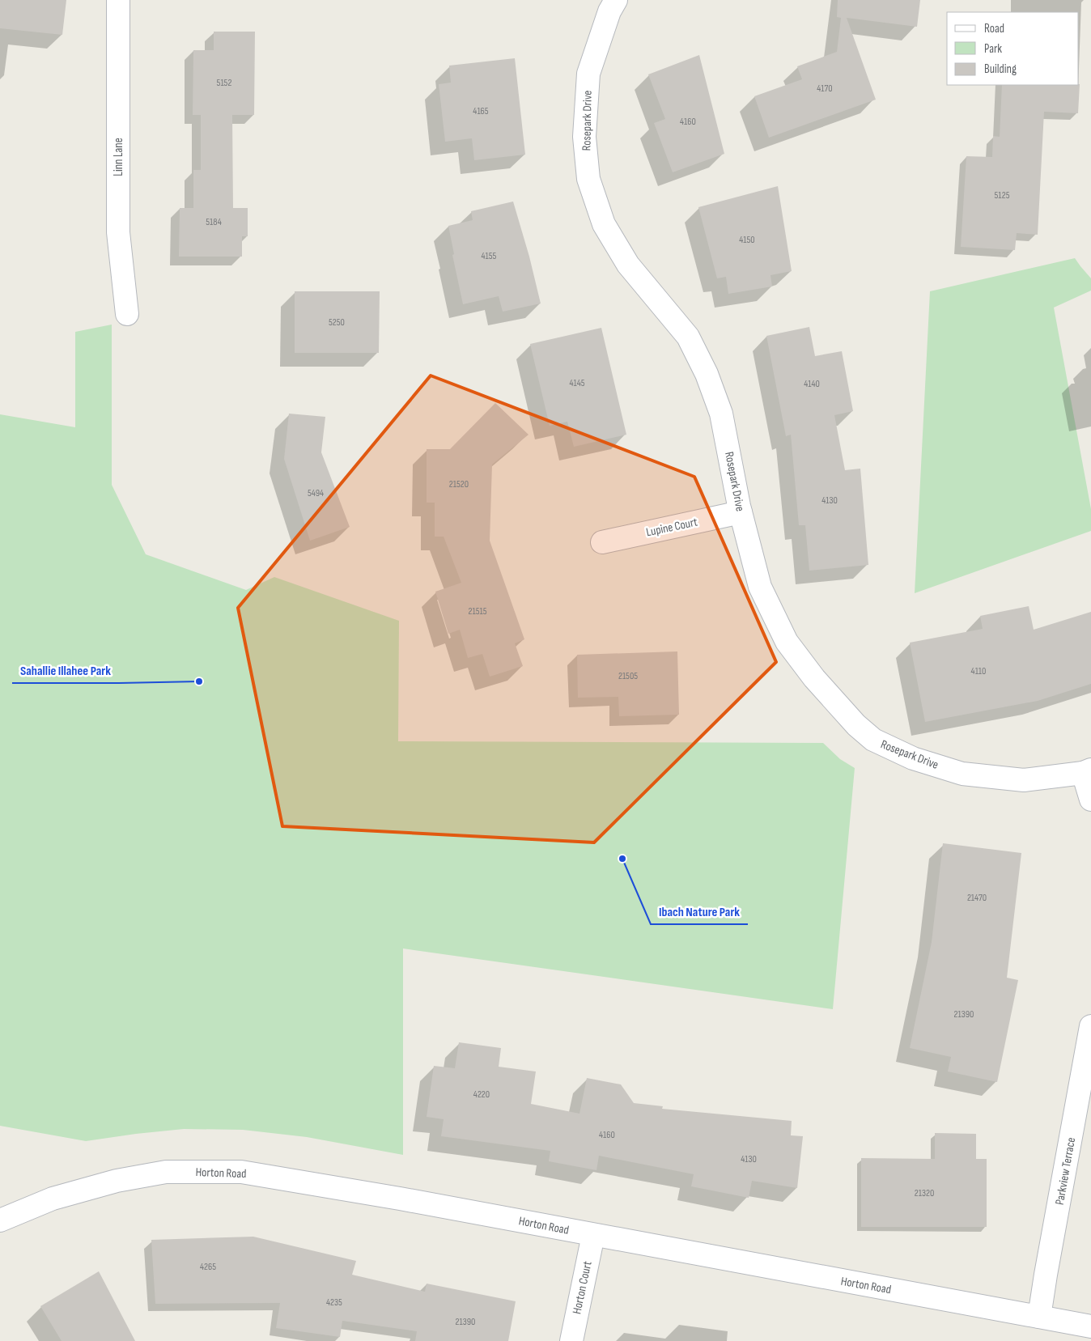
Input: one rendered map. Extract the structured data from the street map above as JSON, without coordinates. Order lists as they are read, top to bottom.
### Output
{
  "streets": {
    "street": [
      "Rosepark Drive",
      "Linn Lane",
      "Lupine Court",
      "Parkview Terrace",
      "Horton Road",
      "Horton Court"
    ]
  },
  "crossings": [
    ["Rosepark Drive", "Lupine Court"],
    ["Parkview Terrace", "Horton Road"],
    ["Horton Road", "Horton Court"]
  ],
  "places": ["Sahallie Illahee Park", "Ibach Nature Park"],
  "house_numbers": [
    "5152",
    "4170",
    "4165",
    "4160",
    "5125",
    "5184",
    "4150",
    "4155",
    "5250",
    "4145",
    "4140",
    "21520",
    "5494",
    "4130",
    "21515",
    "4110",
    "21505",
    "21470",
    "21390",
    "4220",
    "4160",
    "4130",
    "21320",
    "4265",
    "4235",
    "21390"
  ],
  "legend": ["Road", "Park", "Building"]
}
